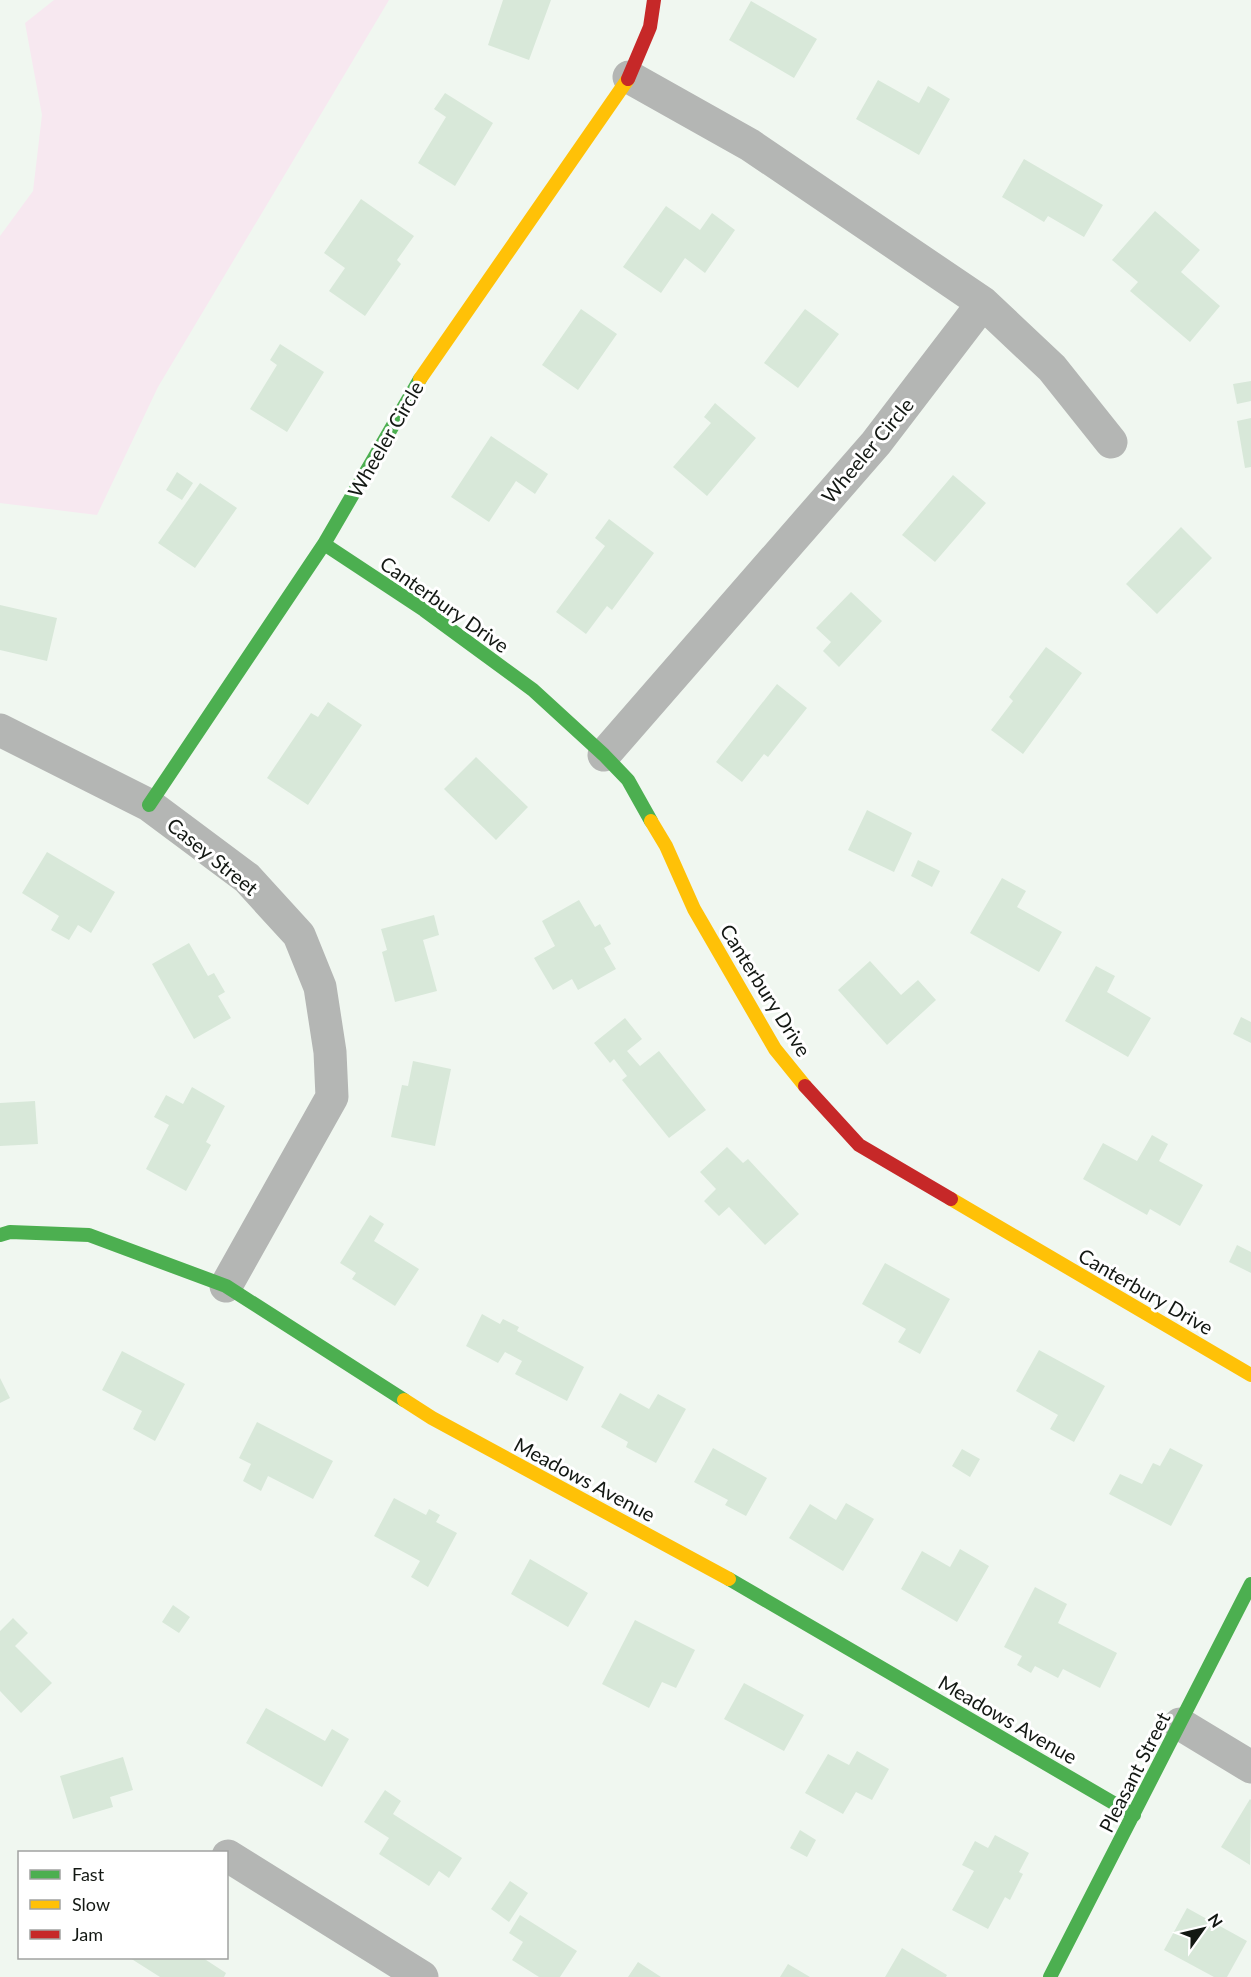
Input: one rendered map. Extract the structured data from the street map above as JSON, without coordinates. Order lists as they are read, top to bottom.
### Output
{
  "streets": {
    "street": [
      "Wheeler Circle",
      "Canterbury Drive",
      "Casey Street",
      "Meadows Avenue",
      "Pleasant Street"
    ]
  },
  "crossings": [
    ["Wheeler Circle", "Canterbury Drive"],
    ["Wheeler Circle", "Casey Street"],
    ["Casey Street", "Meadows Avenue"],
    ["Meadows Avenue", "Pleasant Street"]
  ],
  "legend": ["Fast", "Slow", "Jam"],
  "north": "top right"
}
